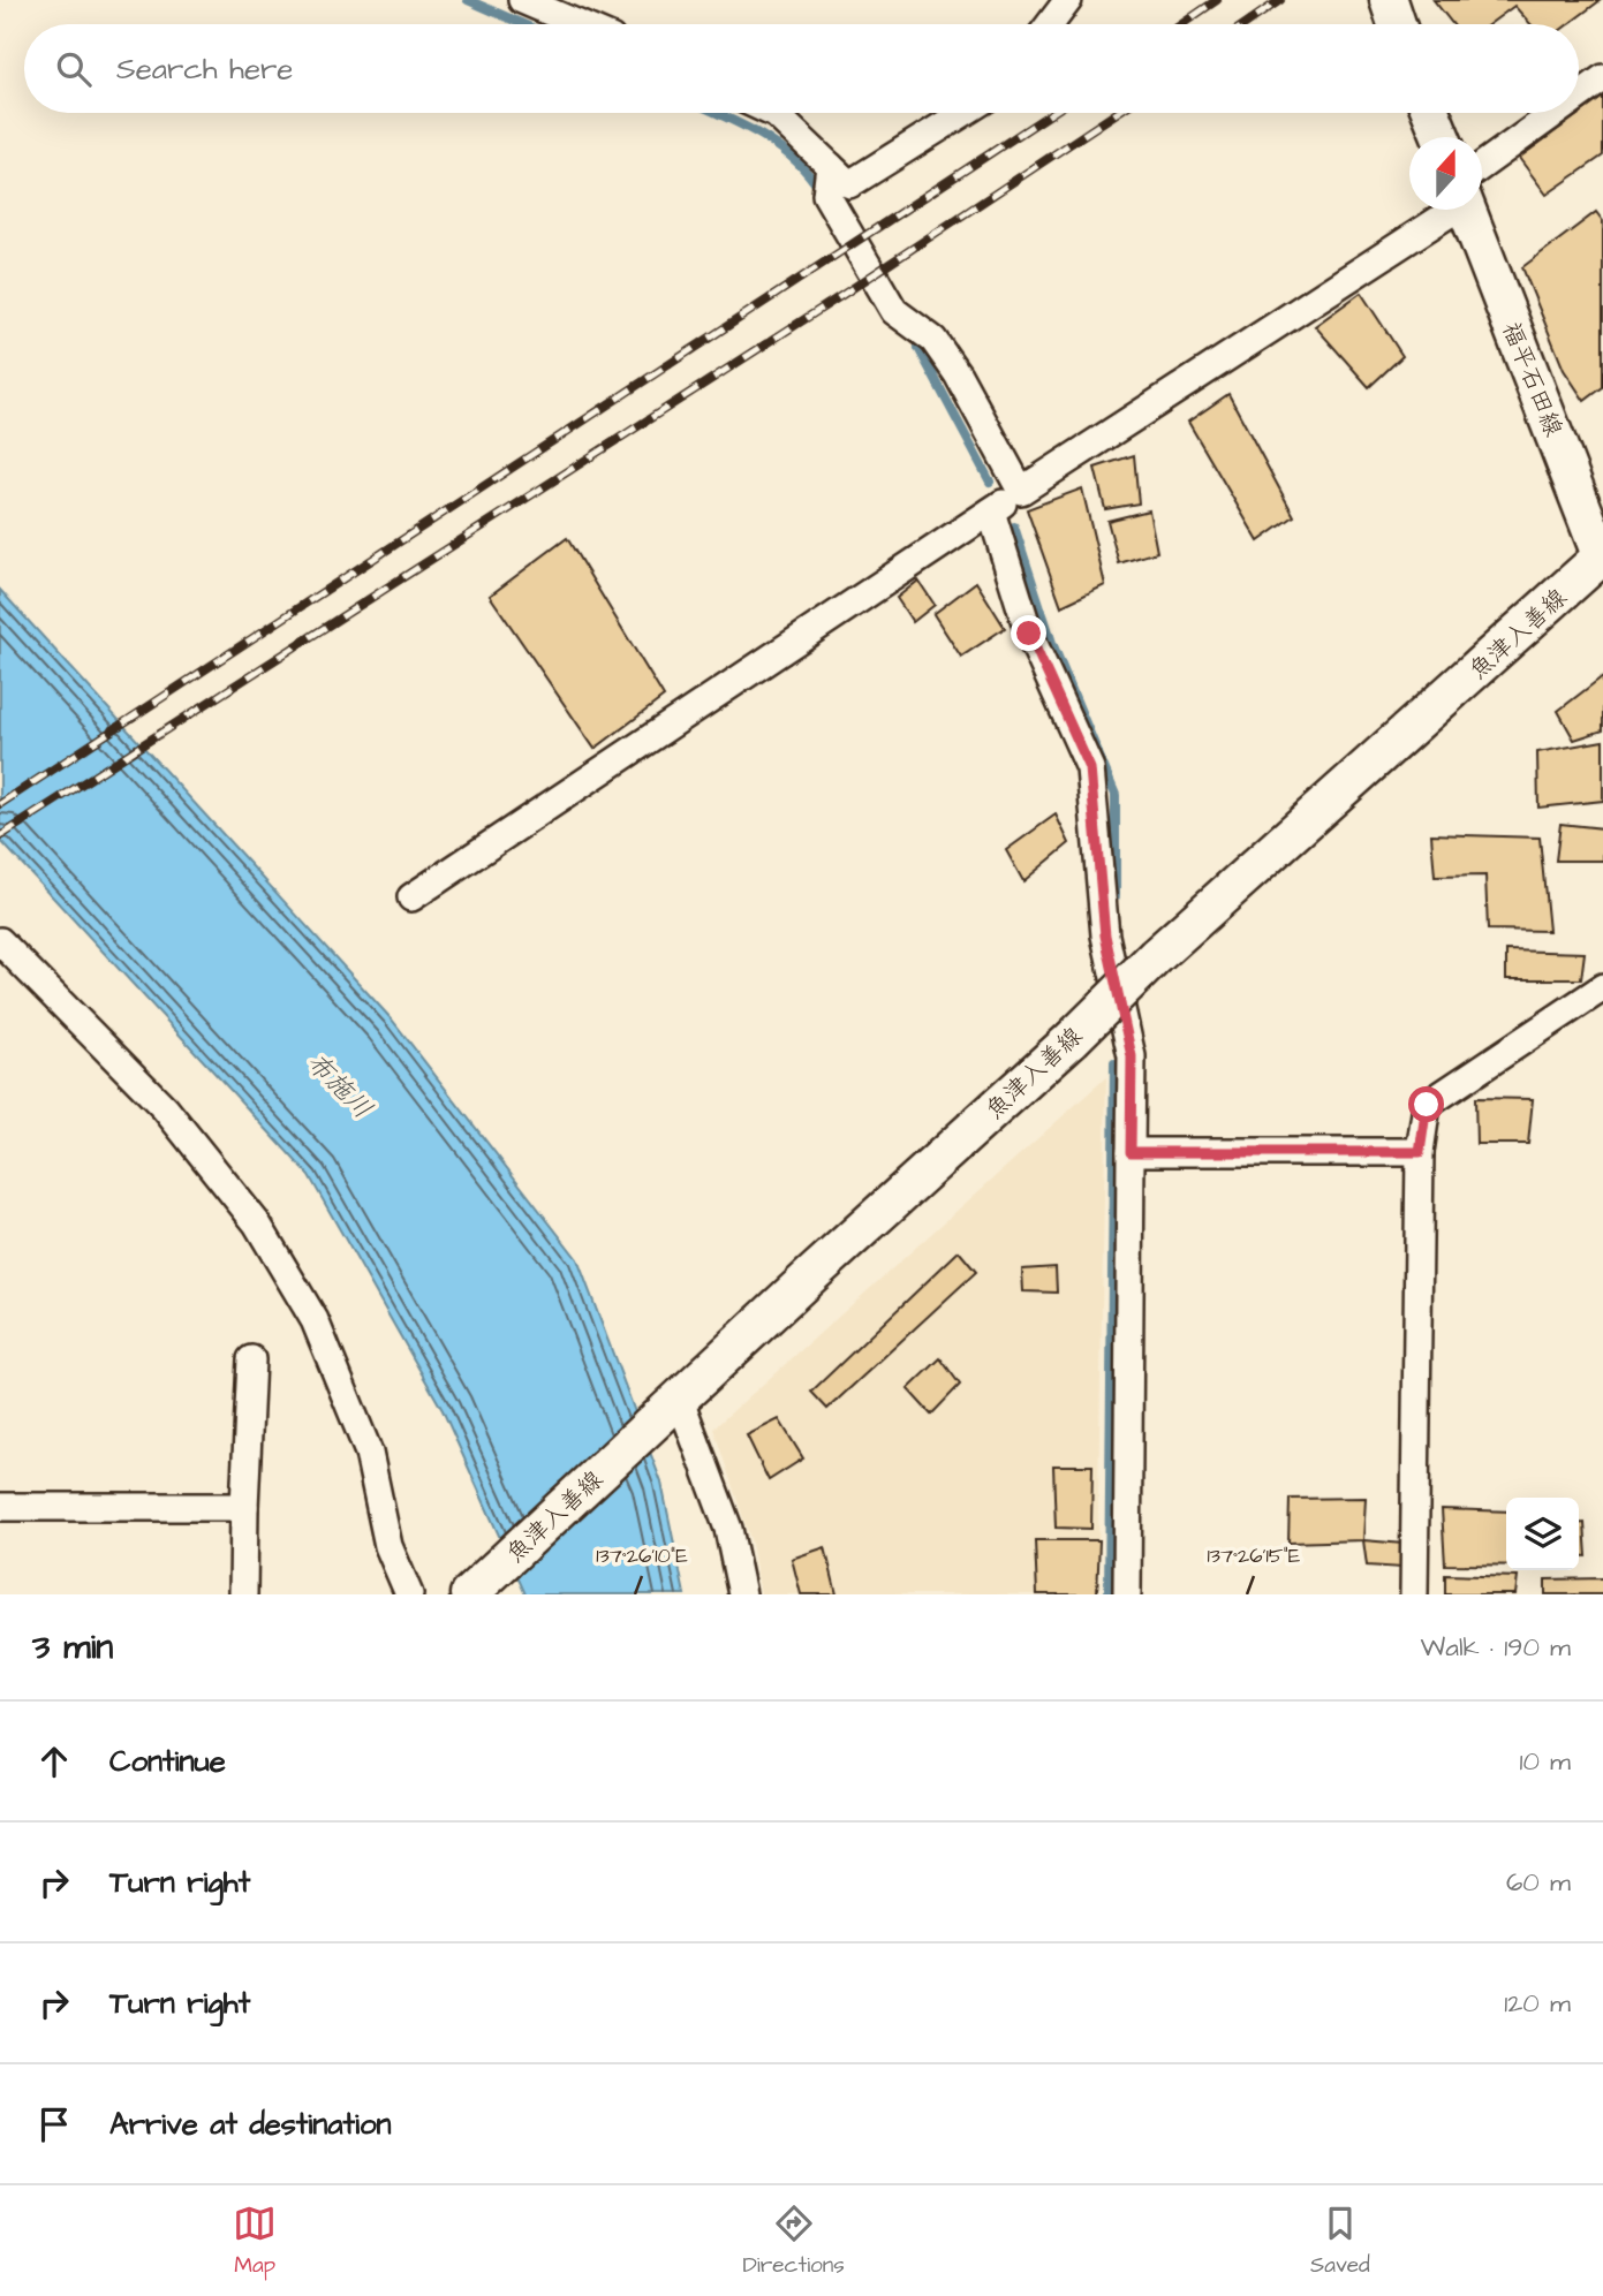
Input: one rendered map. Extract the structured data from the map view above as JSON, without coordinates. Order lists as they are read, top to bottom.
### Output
{
  "streets": {
    "main road": ["福平石田線", "魚津入善線"]
  },
  "crossings": [
    ["福平石田線", "魚津入善線"]
  ],
  "water": ["布施川"],
  "north": "top",
  "page": {
    "search": "Search here",
    "heading": ["3 min", "Walk · 190 m"],
    "list": [
      ["Continue", "10 m"],
      ["Turn right", "60 m"],
      ["Turn right", "120 m"],
      "Arrive at destination"
    ],
    "nav": ["Map", "Directions", "Saved"]
  },
  "coordinates": ["137°26'10\"E", "137°26'15\"E"]
}
